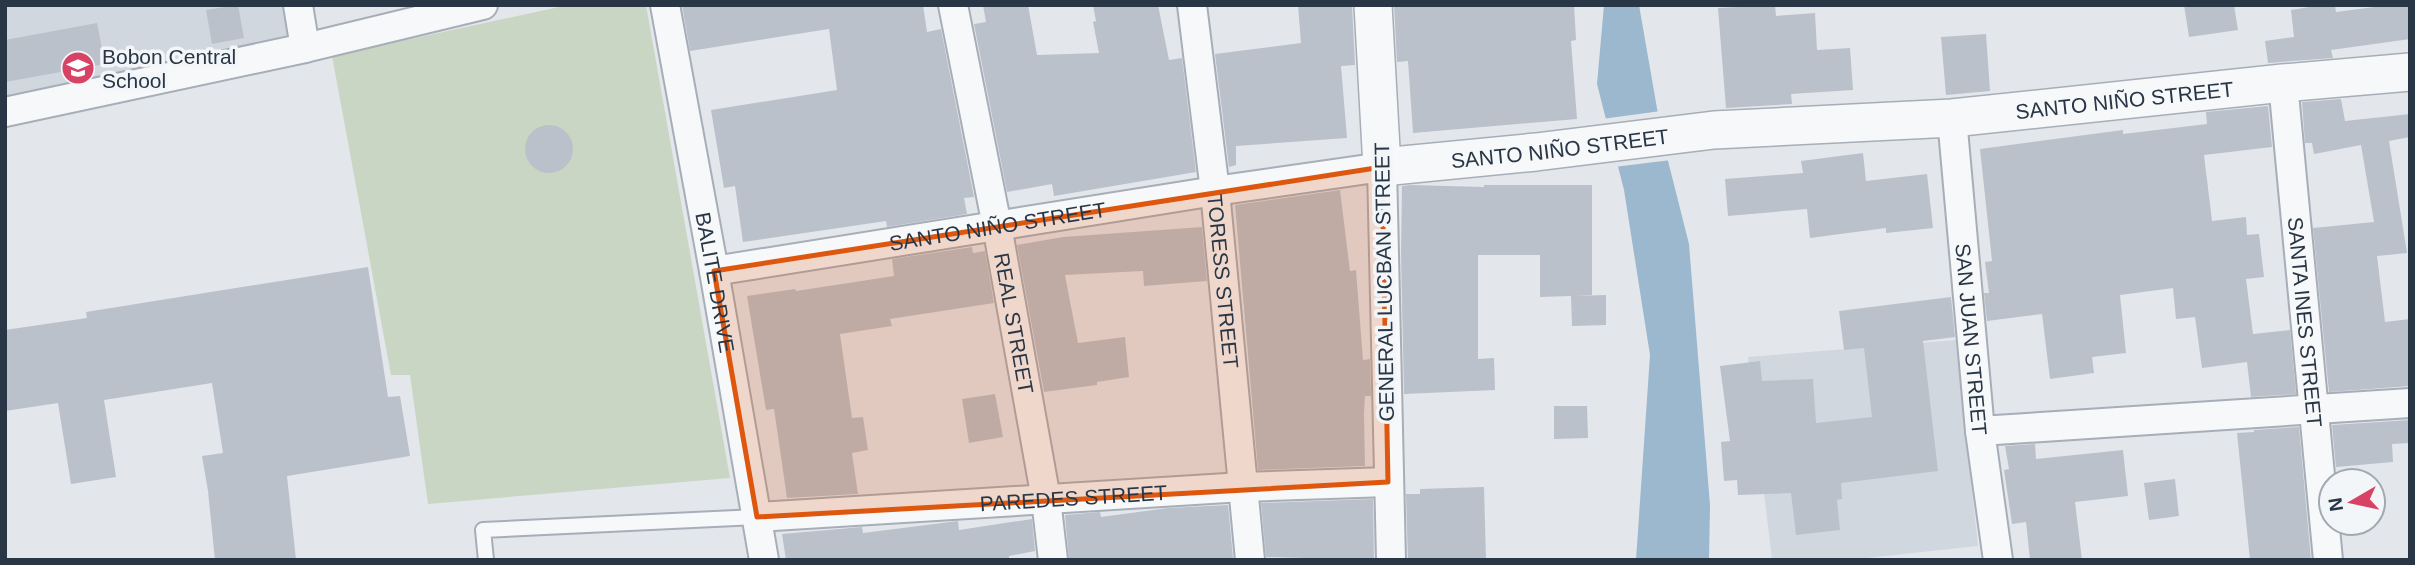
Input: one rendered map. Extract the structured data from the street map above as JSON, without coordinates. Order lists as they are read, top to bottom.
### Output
{
  "streets": {
    "street": [
      "SANTO NIÑO STREET",
      "BALITE DRIVE",
      "TORESS STREET",
      "GENERAL LUCBAN STREET",
      "SANTA INES STREET",
      "REAL STREET",
      "SAN JUAN STREET",
      "PAREDES STREET"
    ]
  },
  "crossings": [
    ["SANTO NIÑO STREET", "BALITE DRIVE"],
    ["SANTO NIÑO STREET", "TORESS STREET"],
    ["SANTO NIÑO STREET", "GENERAL LUCBAN STREET"],
    ["SANTO NIÑO STREET", "SANTA INES STREET"],
    ["SANTO NIÑO STREET", "REAL STREET"],
    ["SANTO NIÑO STREET", "SAN JUAN STREET"],
    ["BALITE DRIVE", "PAREDES STREET"],
    ["TORESS STREET", "PAREDES STREET"],
    ["GENERAL LUCBAN STREET", "PAREDES STREET"],
    ["REAL STREET", "PAREDES STREET"]
  ],
  "places": {
    "school or university": ["Bobon Central School"]
  },
  "north": "left"
}
